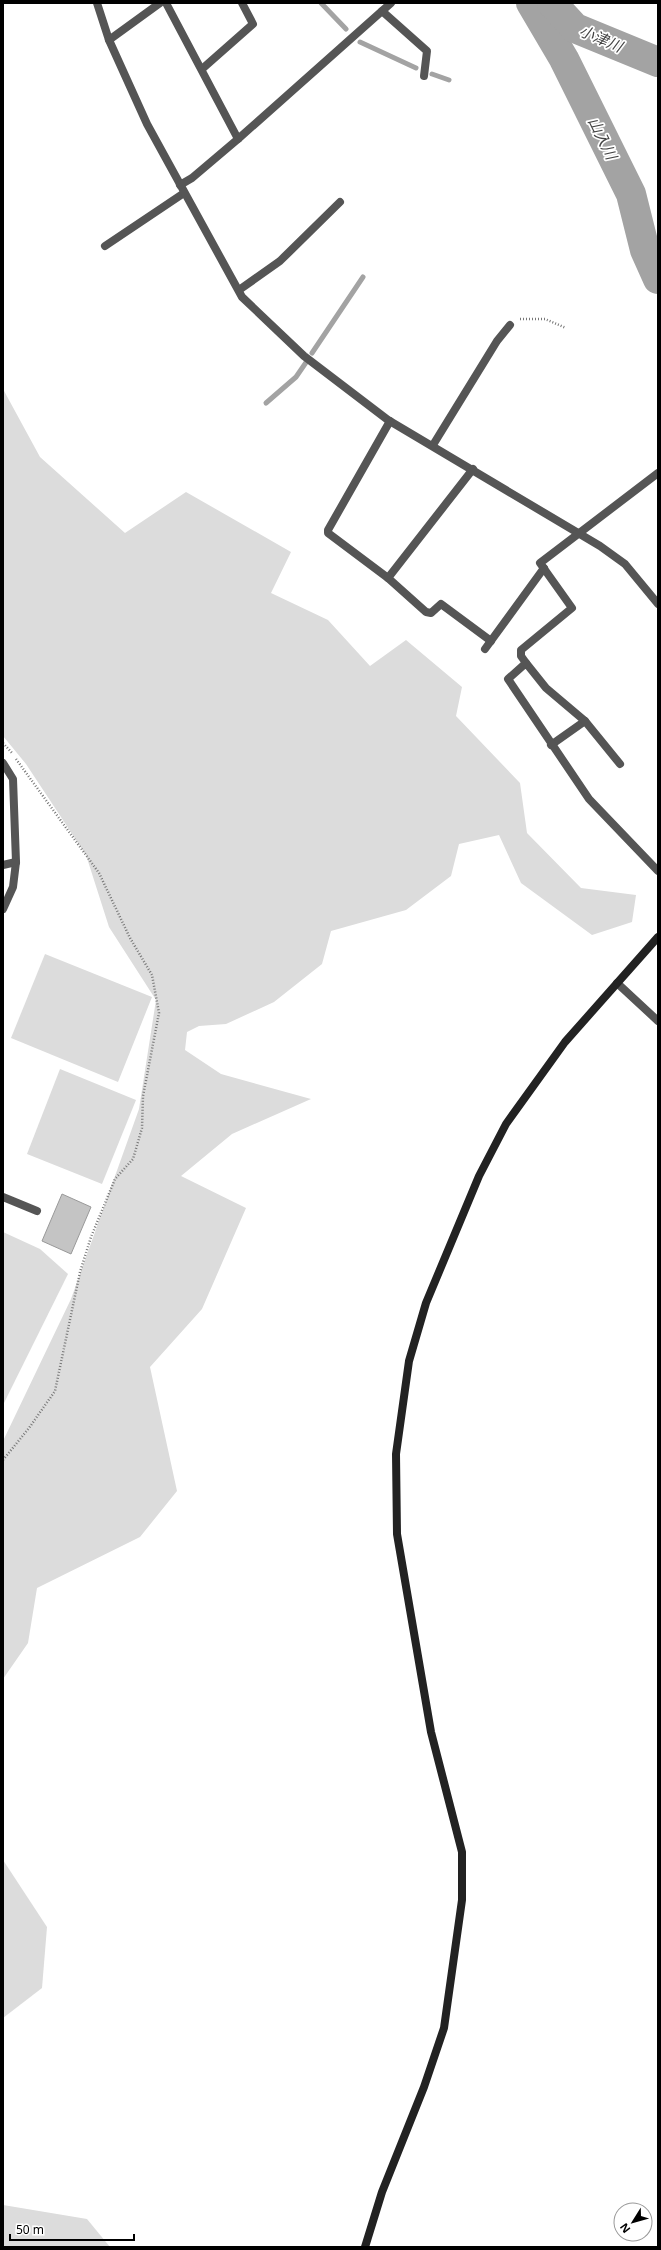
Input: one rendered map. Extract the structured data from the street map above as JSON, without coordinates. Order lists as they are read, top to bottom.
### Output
{
  "water": ["小津川", "山入川"],
  "scale_bar": "50 m",
  "north": "bottom left"
}
